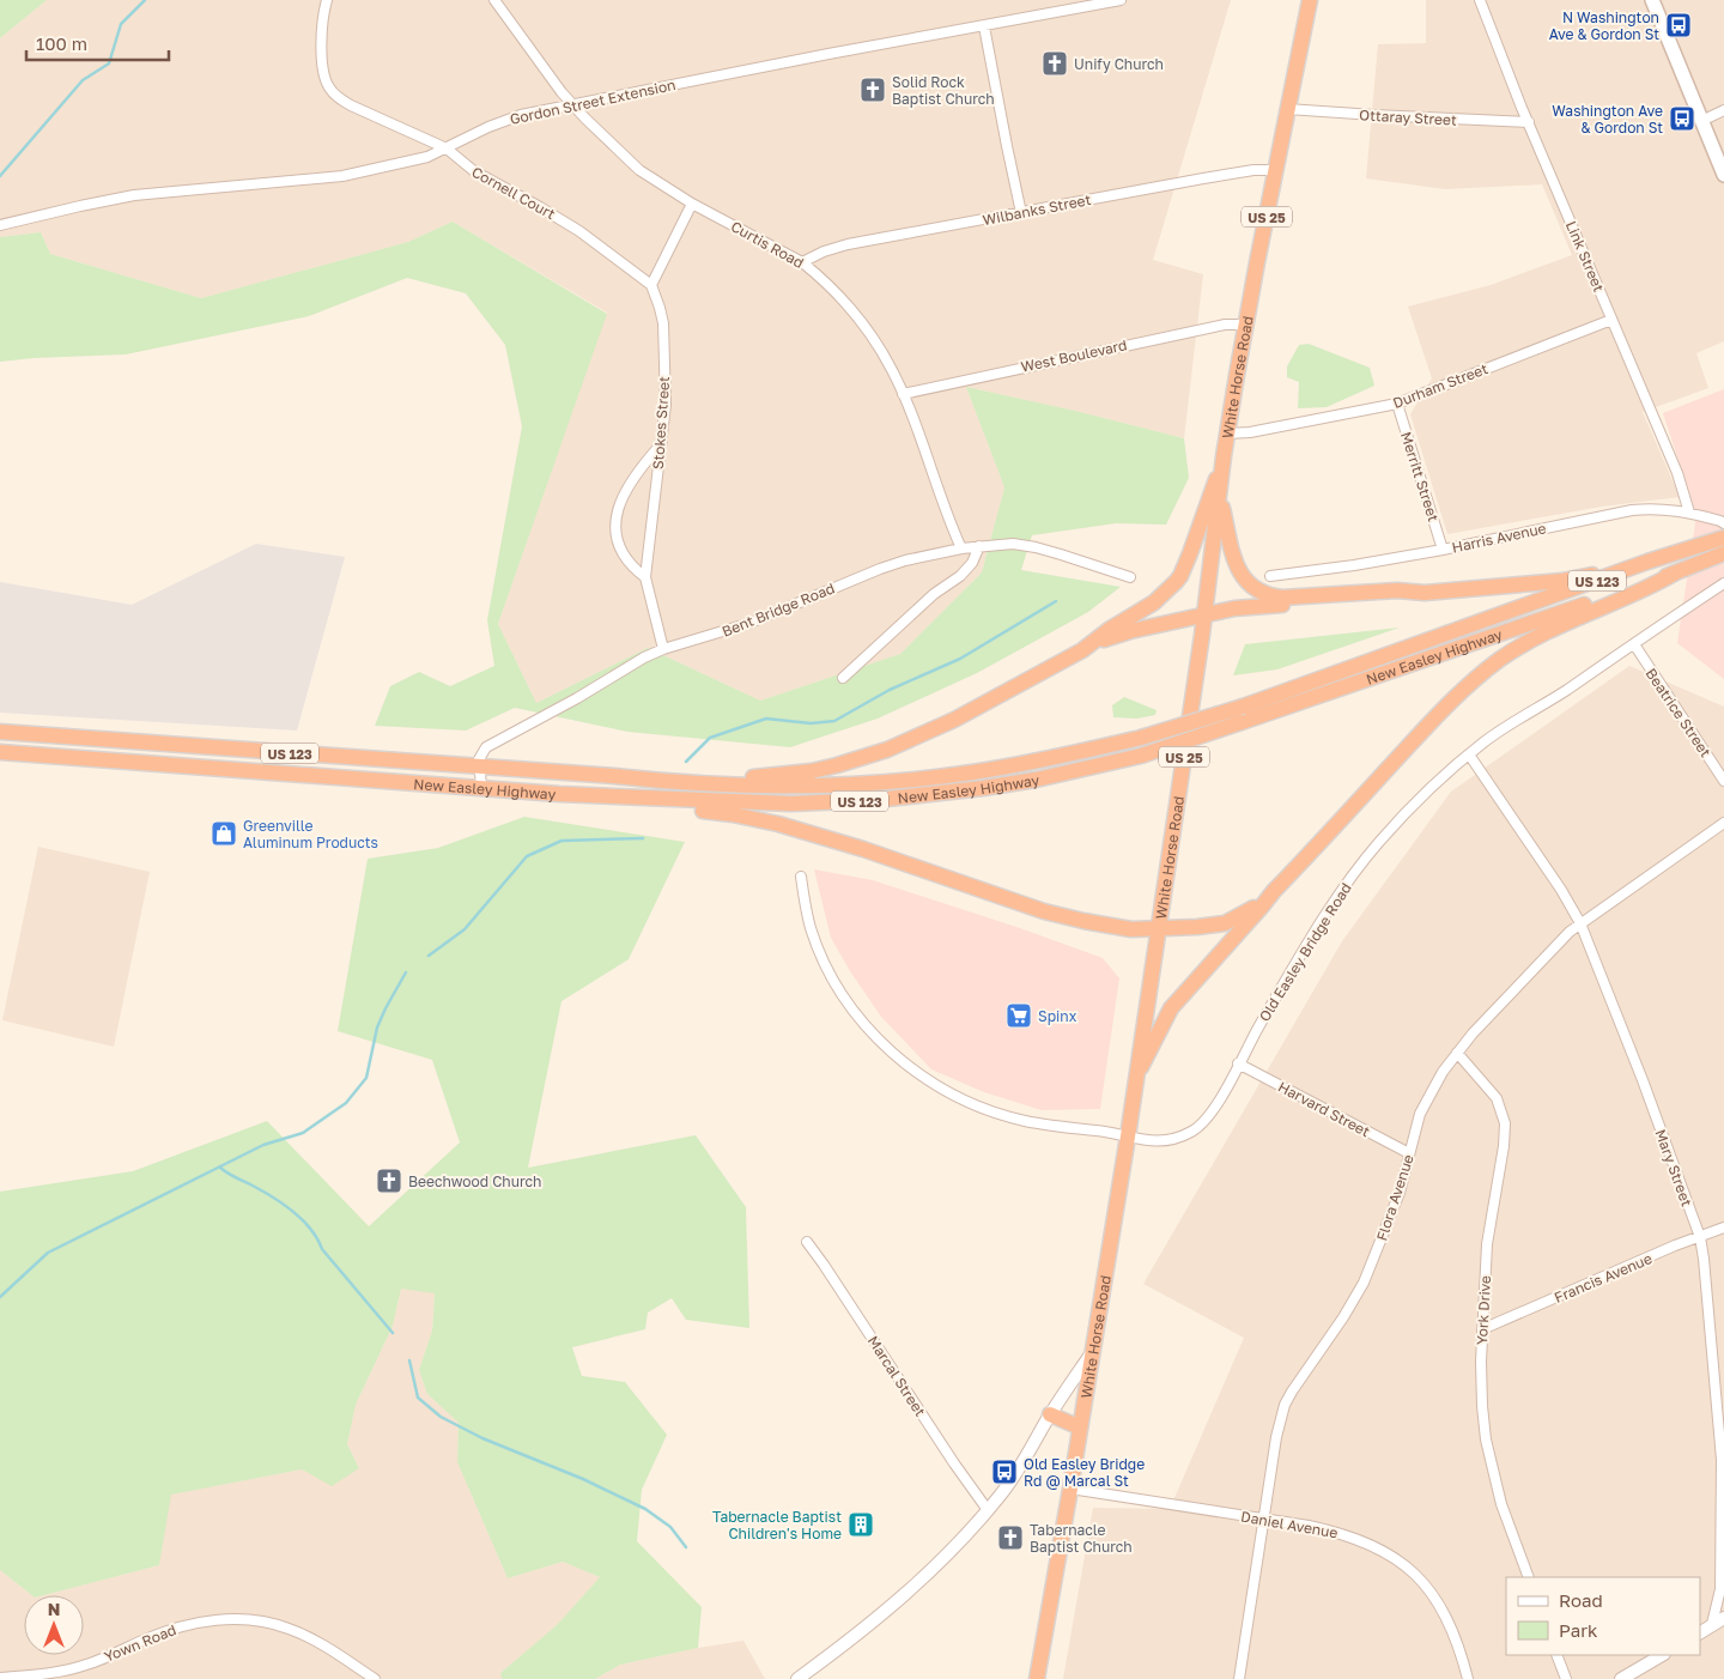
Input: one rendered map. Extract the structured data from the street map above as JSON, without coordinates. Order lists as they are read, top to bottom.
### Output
{
  "streets": {
    "highway": [
      "US 25",
      "White Horse Road",
      "US 123",
      "New Easley Highway"
    ],
    "street": [
      "Gordon Street Extension",
      "Ottaray Street",
      "Cornell Court",
      "Wilbanks Street",
      "Curtis Road",
      "Link Street",
      "West Boulevard",
      "Durham Street",
      "Stokes Street",
      "Merritt Street",
      "Harris Avenue",
      "Bent Bridge Road",
      "Beatrice Street",
      "Old Easley Bridge Road",
      "Harvard Street",
      "Mary Street",
      "Flora Avenue",
      "Francis Avenue",
      "York Drive",
      "Marcal Street",
      "Daniel Avenue",
      "Yown Road"
    ]
  },
  "crossings": [
    ["Gordon Street Extension", "Cornell Court"],
    ["Gordon Street Extension", "Curtis Road"],
    ["Ottaray Street", "Link Street"],
    ["Ottaray Street", "White Horse Road"],
    ["Cornell Court", "Stokes Street"],
    ["Wilbanks Street", "Curtis Road"],
    ["Wilbanks Street", "White Horse Road"],
    ["Curtis Road", "West Boulevard"],
    ["Curtis Road", "Bent Bridge Road"],
    ["Link Street", "Durham Street"],
    ["Link Street", "Harris Avenue"],
    ["West Boulevard", "White Horse Road"],
    ["White Horse Road", "Durham Street"],
    ["White Horse Road", "Old Easley Bridge Road"],
    ["White Horse Road", "Daniel Avenue"],
    ["Durham Street", "Merritt Street"],
    ["Stokes Street", "Bent Bridge Road"],
    ["Merritt Street", "Harris Avenue"],
    ["Bent Bridge Road", "New Easley Highway"],
    ["Beatrice Street", "Old Easley Bridge Road"],
    ["Old Easley Bridge Road", "Harvard Street"],
    ["Old Easley Bridge Road", "Mary Street"],
    ["Harvard Street", "Flora Avenue"],
    ["Mary Street", "Flora Avenue"],
    ["Mary Street", "Francis Avenue"],
    ["Flora Avenue", "York Drive"],
    ["Flora Avenue", "Daniel Avenue"],
    ["Francis Avenue", "York Drive"]
  ],
  "places": {
    "bus stop": ["N Washington Ave & Gordon St", "Washington Ave & Gordon St", "Old Easley Bridge Rd @ Marcal St"],
    "church": [
      "Unify Church",
      "Solid Rock Baptist Church",
      "Beechwood Church",
      "Tabernacle Baptist Church"
    ],
    "shop": ["Greenville Aluminum Products"],
    "supermarket": ["Spinx"],
    "building": ["Tabernacle Baptist Children's Home"]
  },
  "legend": ["Road", "Park"],
  "scale_bar": "100 m",
  "north": "top"
}
